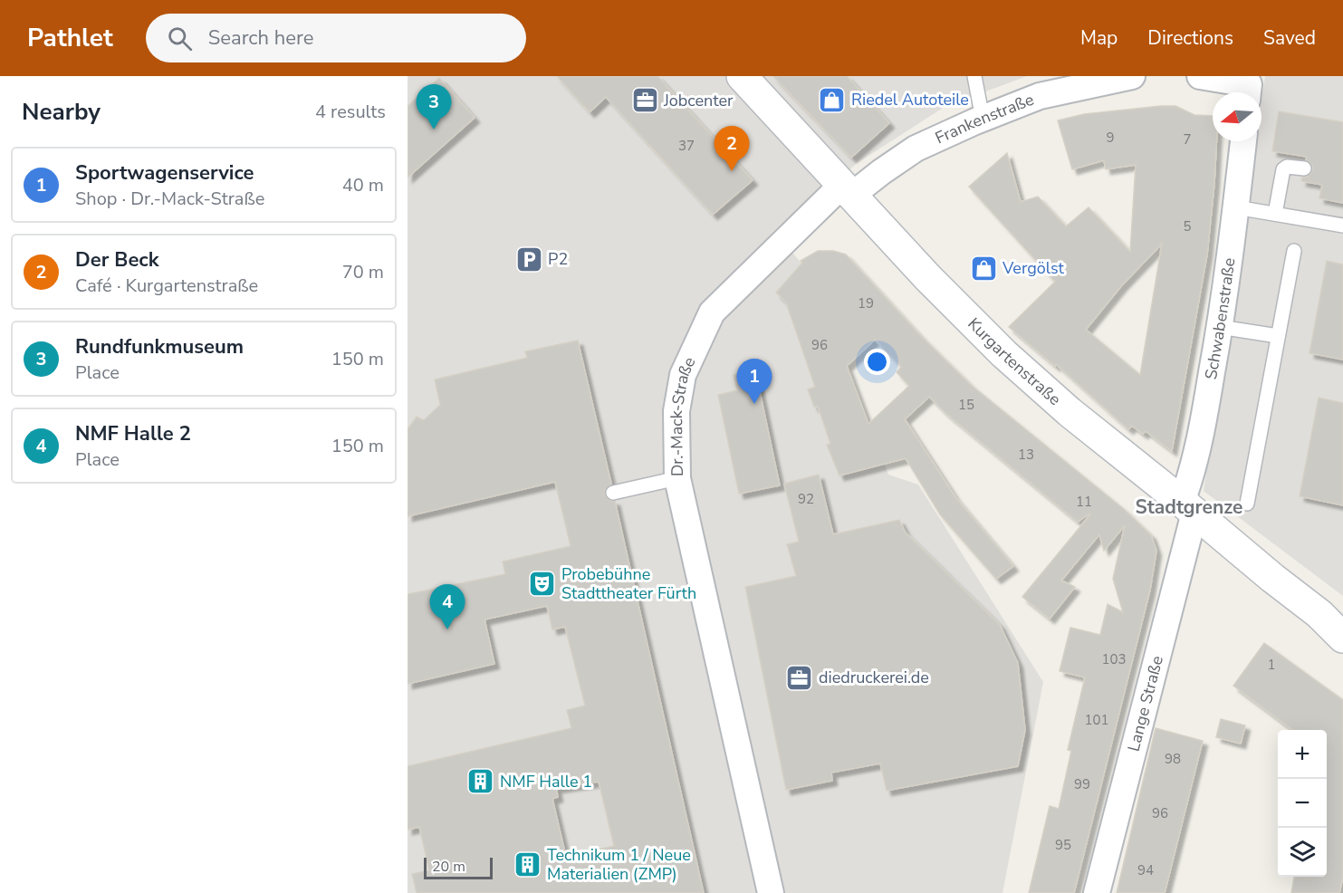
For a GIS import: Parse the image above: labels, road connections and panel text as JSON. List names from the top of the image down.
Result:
{
  "streets": {
    "street": [
      "Frankenstraße",
      "Schwabenstraße",
      "Kurgartenstraße",
      "Dr.-Mack-Straße",
      "Lange Straße"
    ]
  },
  "crossings": [
    ["Frankenstraße", "Kurgartenstraße"],
    ["Frankenstraße", "Dr.-Mack-Straße"],
    ["Schwabenstraße", "Kurgartenstraße"],
    ["Schwabenstraße", "Lange Straße"],
    ["Kurgartenstraße", "Dr.-Mack-Straße"],
    ["Kurgartenstraße", "Lange Straße"]
  ],
  "districts": ["Stadtgrenze"],
  "places": {
    "shop": ["Riedel Autoteile", "Vergölst"],
    "office": ["Jobcenter", "diedruckerei.de"],
    "parking": ["P2"],
    "theatre": ["Probebühne Stadttheater Fürth"],
    "building": ["NMF Halle 1", "Technikum 1 / Neue Materialien (ZMP)"]
  },
  "house_numbers": [
    "9",
    "7",
    "37",
    "5",
    "19",
    "96",
    "15",
    "13",
    "92",
    "11",
    "103",
    "1",
    "101",
    "98",
    "99",
    "96",
    "95",
    "94"
  ],
  "scale_bar": "20 m",
  "north": "left",
  "page": {
    "header": "Pathlet",
    "search": "Search here",
    "nav": ["Map", "Directions", "Saved"],
    "heading": ["Nearby", "4 results"],
    "pins": [
      "3",
      "2",
      "1",
      "4"
    ],
    "list": [
      {
        "mark": "1",
        "name": "Sportwagenservice",
        "note": "Shop · Dr.-Mack-Straße",
        "value": "40 m"
      },
      {
        "mark": "2",
        "name": "Der Beck",
        "note": "Café · Kurgartenstraße",
        "value": "70 m"
      },
      {
        "mark": "3",
        "name": "Rundfunkmuseum",
        "note": "Place",
        "value": "150 m"
      },
      {
        "mark": "4",
        "name": "NMF Halle 2",
        "note": "Place",
        "value": "150 m"
      }
    ],
    "map_buttons": ["+", "−"],
    "scale": "20 m"
  }
}
